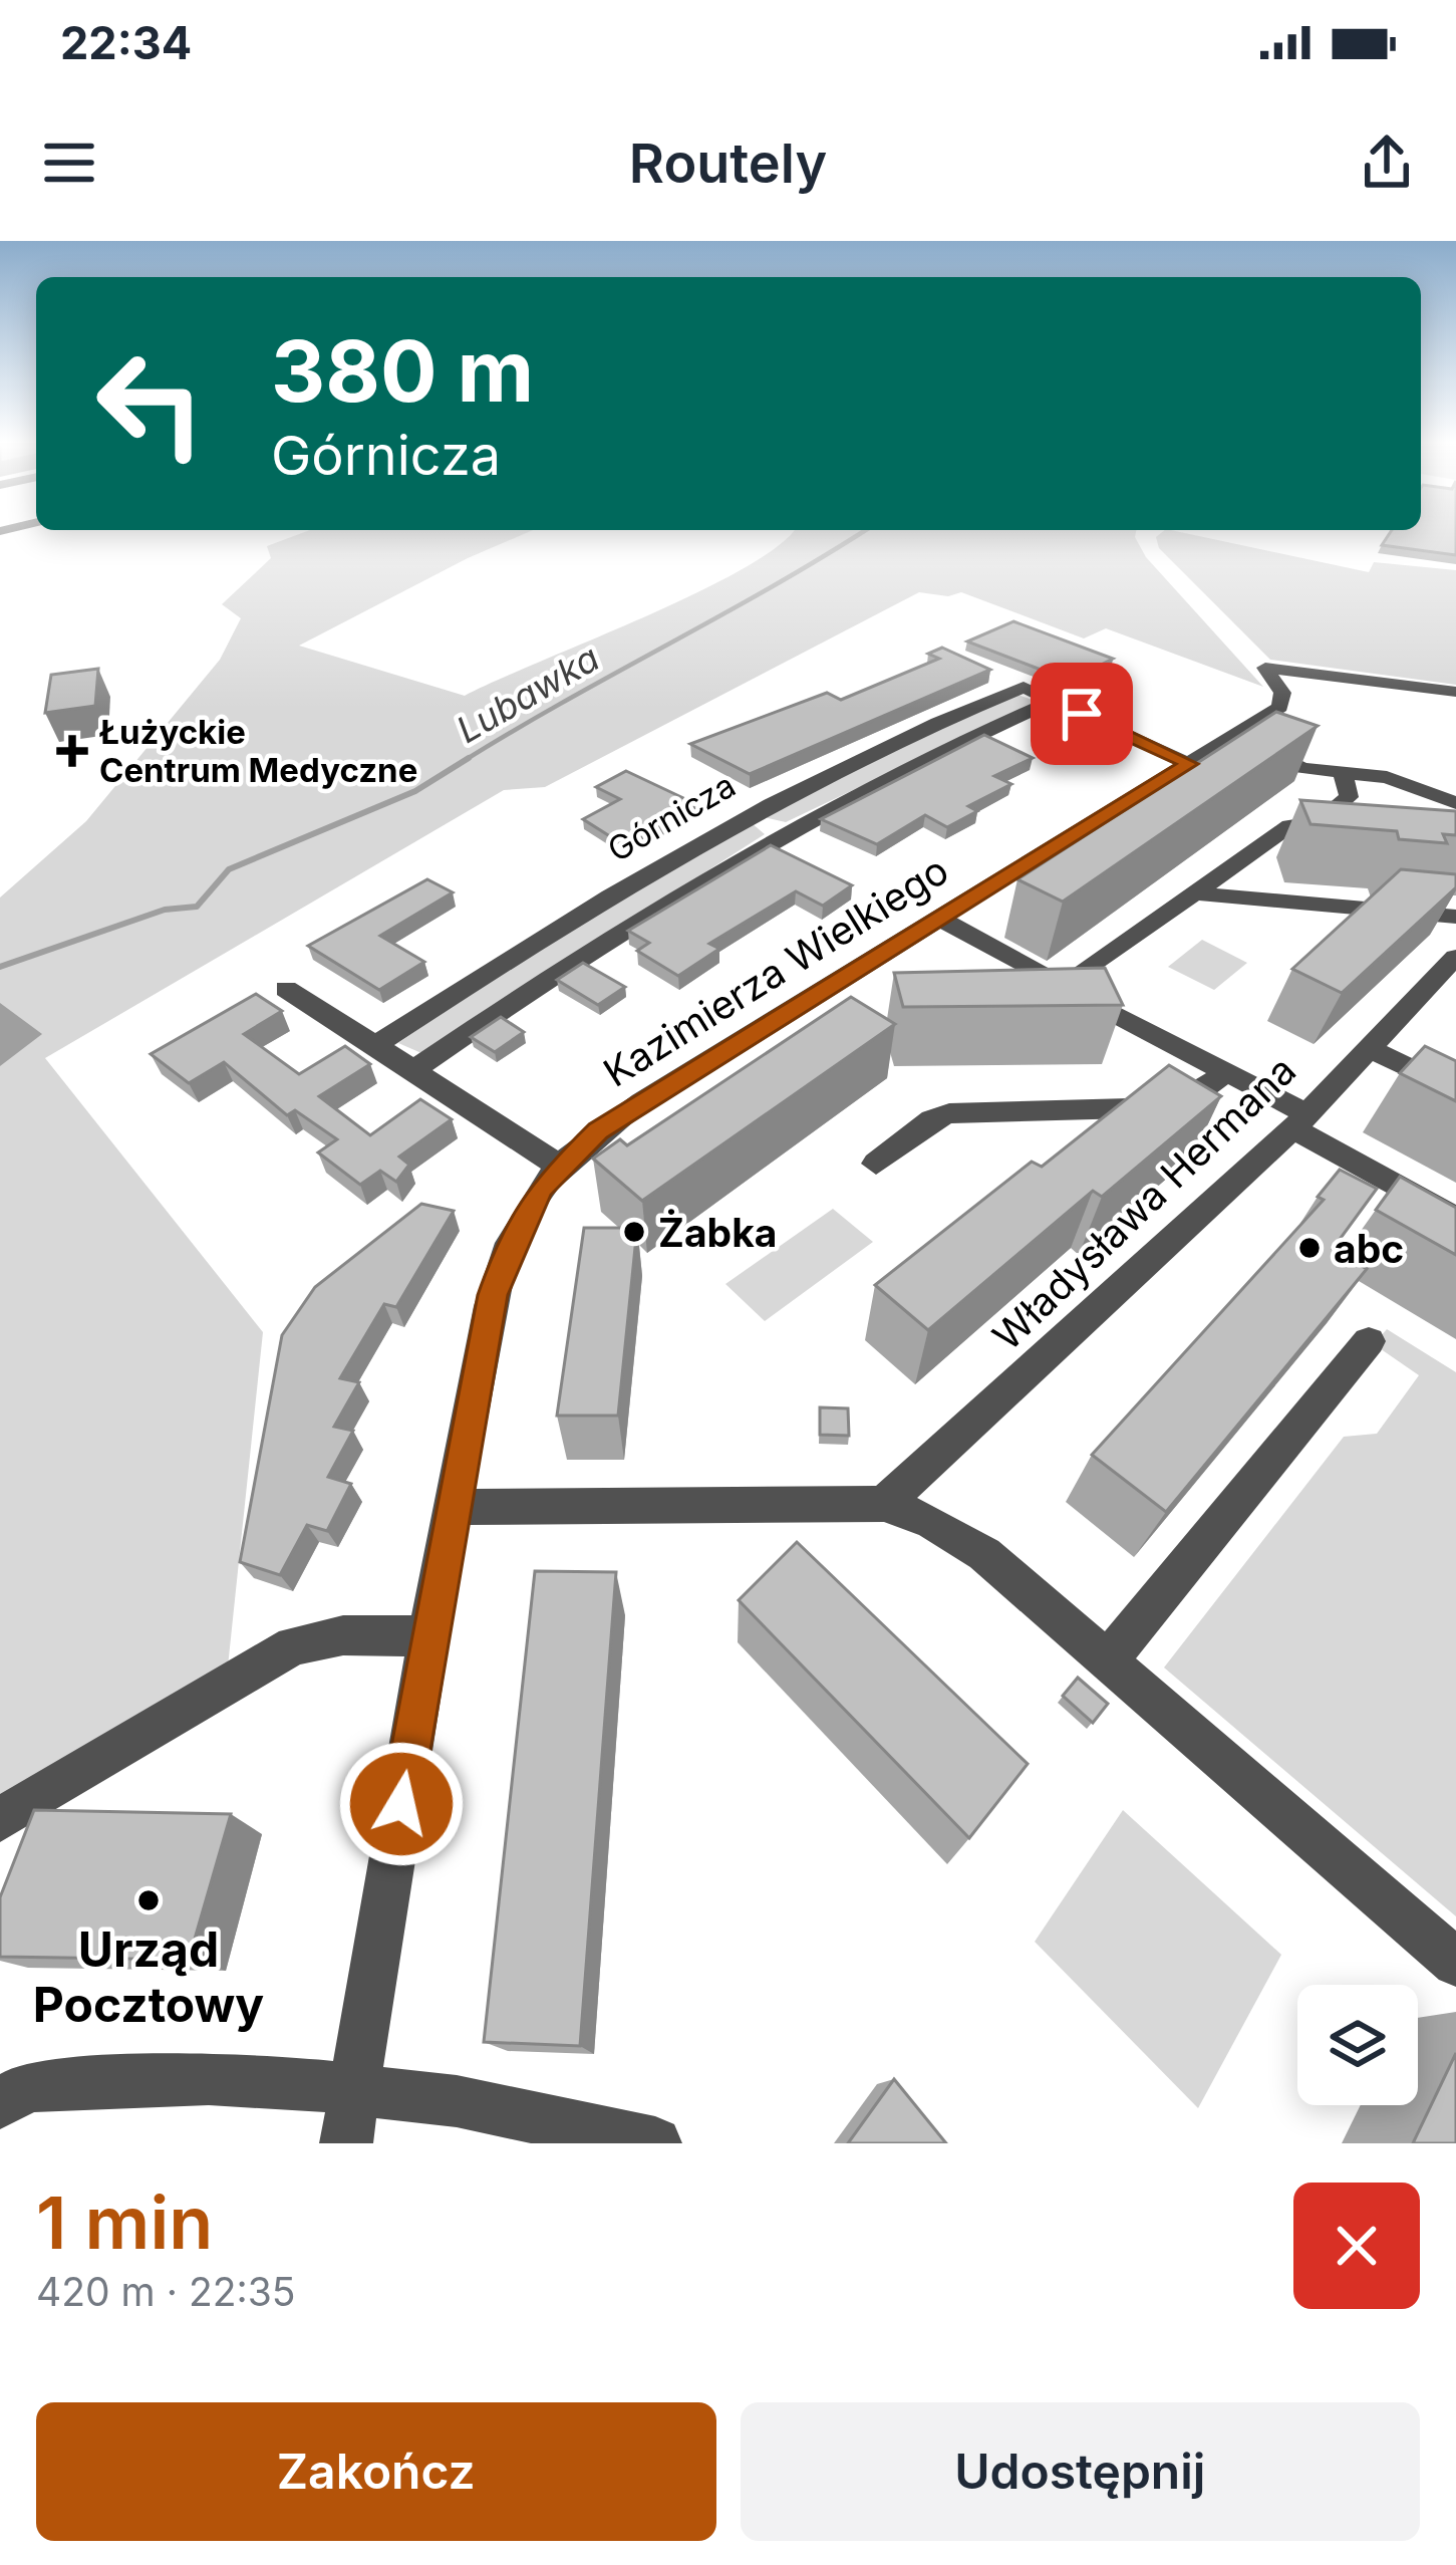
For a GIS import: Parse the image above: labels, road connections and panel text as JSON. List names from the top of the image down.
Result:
{
  "streets": {
    "street": ["Górnicza", "Kazimierza Wielkiego", "Władysława Hermana"]
  },
  "crossings": [
    ["Górnicza", "Kazimierza Wielkiego"]
  ],
  "water": ["Lubawka"],
  "places": {
    "health": ["Łużyckie Centrum Medyczne"],
    "other": ["Żabka", "abc", "Urząd Pocztowy"]
  },
  "page": {
    "status": "22:34",
    "header": "Routely",
    "turn": ["380 m", "Górnicza"],
    "heading": ["1 min", "420 m · 22:35"],
    "buttons": ["Zakończ", "Udostępnij"]
  }
}
